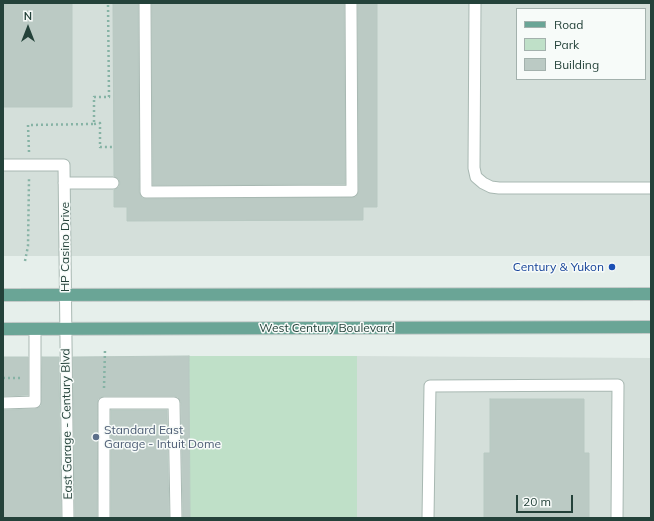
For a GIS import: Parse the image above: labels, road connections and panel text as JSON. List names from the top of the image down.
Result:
{
  "streets": {
    "main road": ["West Century Boulevard"],
    "lane": ["HP Casino Drive", "East Garage - Century Blvd"]
  },
  "crossings": [
    ["HP Casino Drive", "West Century Boulevard"],
    ["HP Casino Drive", "East Garage - Century Blvd"],
    ["West Century Boulevard", "East Garage - Century Blvd"]
  ],
  "places": ["Century & Yukon", "Standard East Garage - Intuit Dome"],
  "legend": ["Road", "Park", "Building"],
  "scale_bar": "20 m",
  "north": "top"
}
